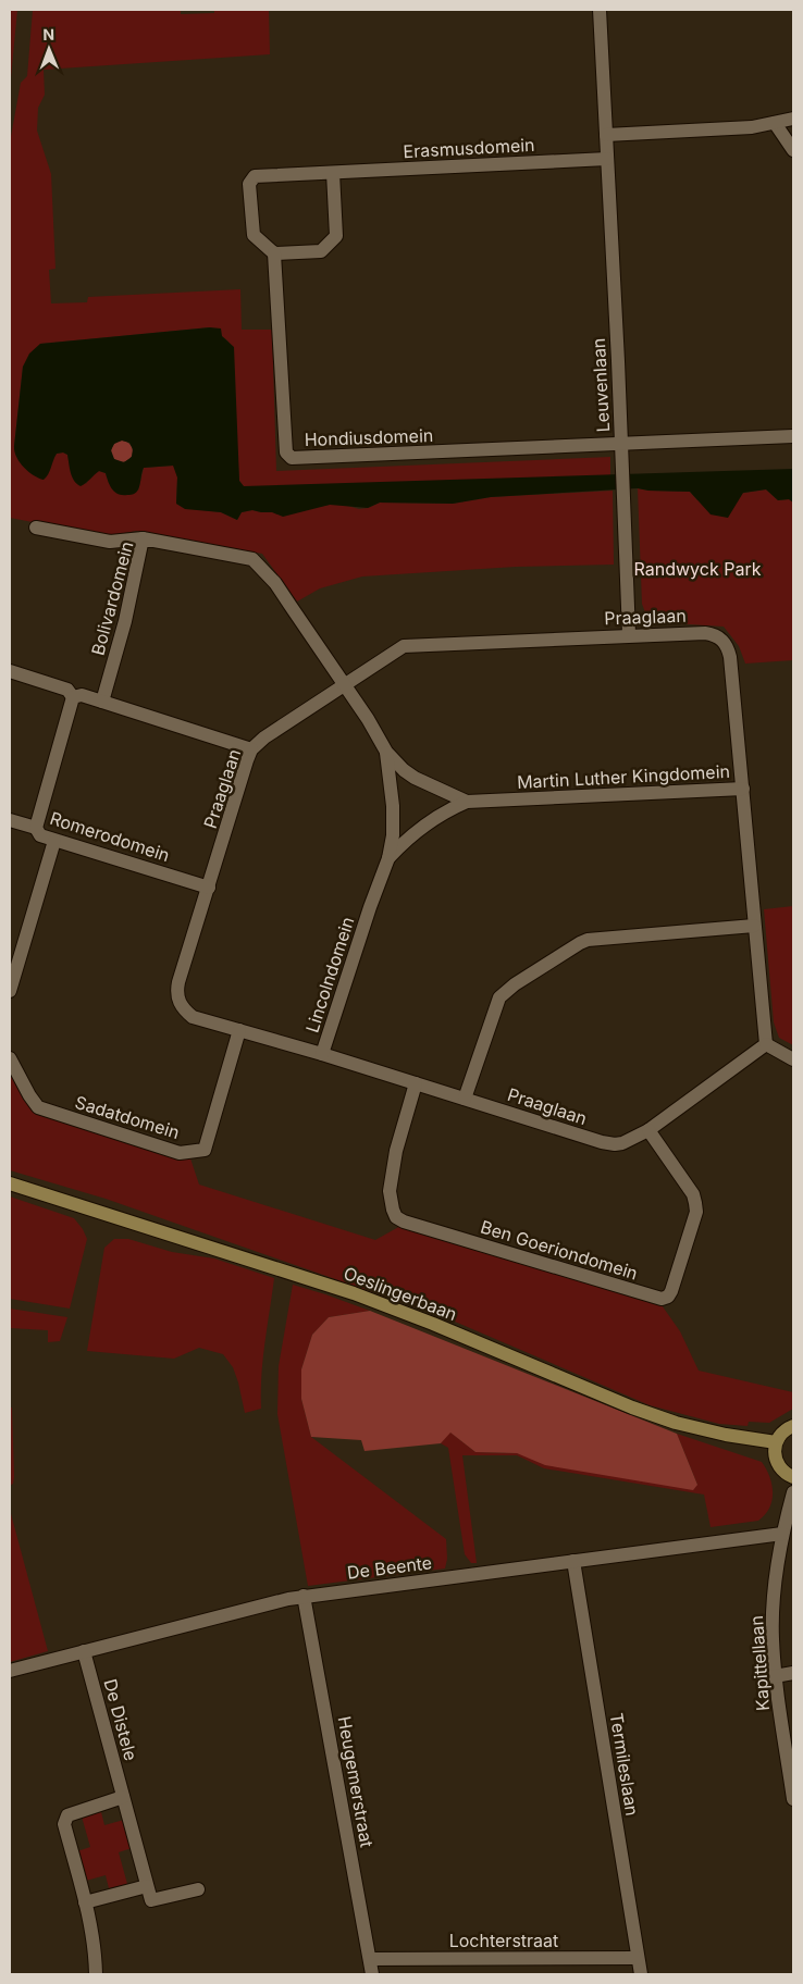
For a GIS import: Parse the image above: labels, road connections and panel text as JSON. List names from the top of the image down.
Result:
{
  "streets": {
    "main road": ["Oeslingerbaan"],
    "street": [
      "Erasmusdomein",
      "Leuvenlaan",
      "Hondiusdomein",
      "Bolivardomein",
      "Praaglaan",
      "Martin Luther Kingdomein",
      "Romerodomein",
      "Lincolndomein",
      "Sadatdomein",
      "Ben Goeriondomein",
      "De Beente",
      "Kapittellaan",
      "De Distele",
      "Termileslaan",
      "Heugemerstraat",
      "Lochterstraat"
    ]
  },
  "crossings": [
    ["Erasmusdomein", "Leuvenlaan"],
    ["Erasmusdomein", "Hondiusdomein"],
    ["Leuvenlaan", "Hondiusdomein"],
    ["Leuvenlaan", "Praaglaan"],
    ["Bolivardomein", "Praaglaan"],
    ["Praaglaan", "Martin Luther Kingdomein"],
    ["Praaglaan", "Romerodomein"],
    ["Praaglaan", "Lincolndomein"],
    ["Praaglaan", "Sadatdomein"],
    ["Praaglaan", "Ben Goeriondomein"],
    ["De Beente", "Kapittellaan"],
    ["De Beente", "De Distele"],
    ["De Beente", "Termileslaan"],
    ["De Beente", "Heugemerstraat"],
    ["Termileslaan", "Lochterstraat"],
    ["Heugemerstraat", "Lochterstraat"]
  ],
  "parks": ["Randwyck Park"],
  "north": "top"
}
